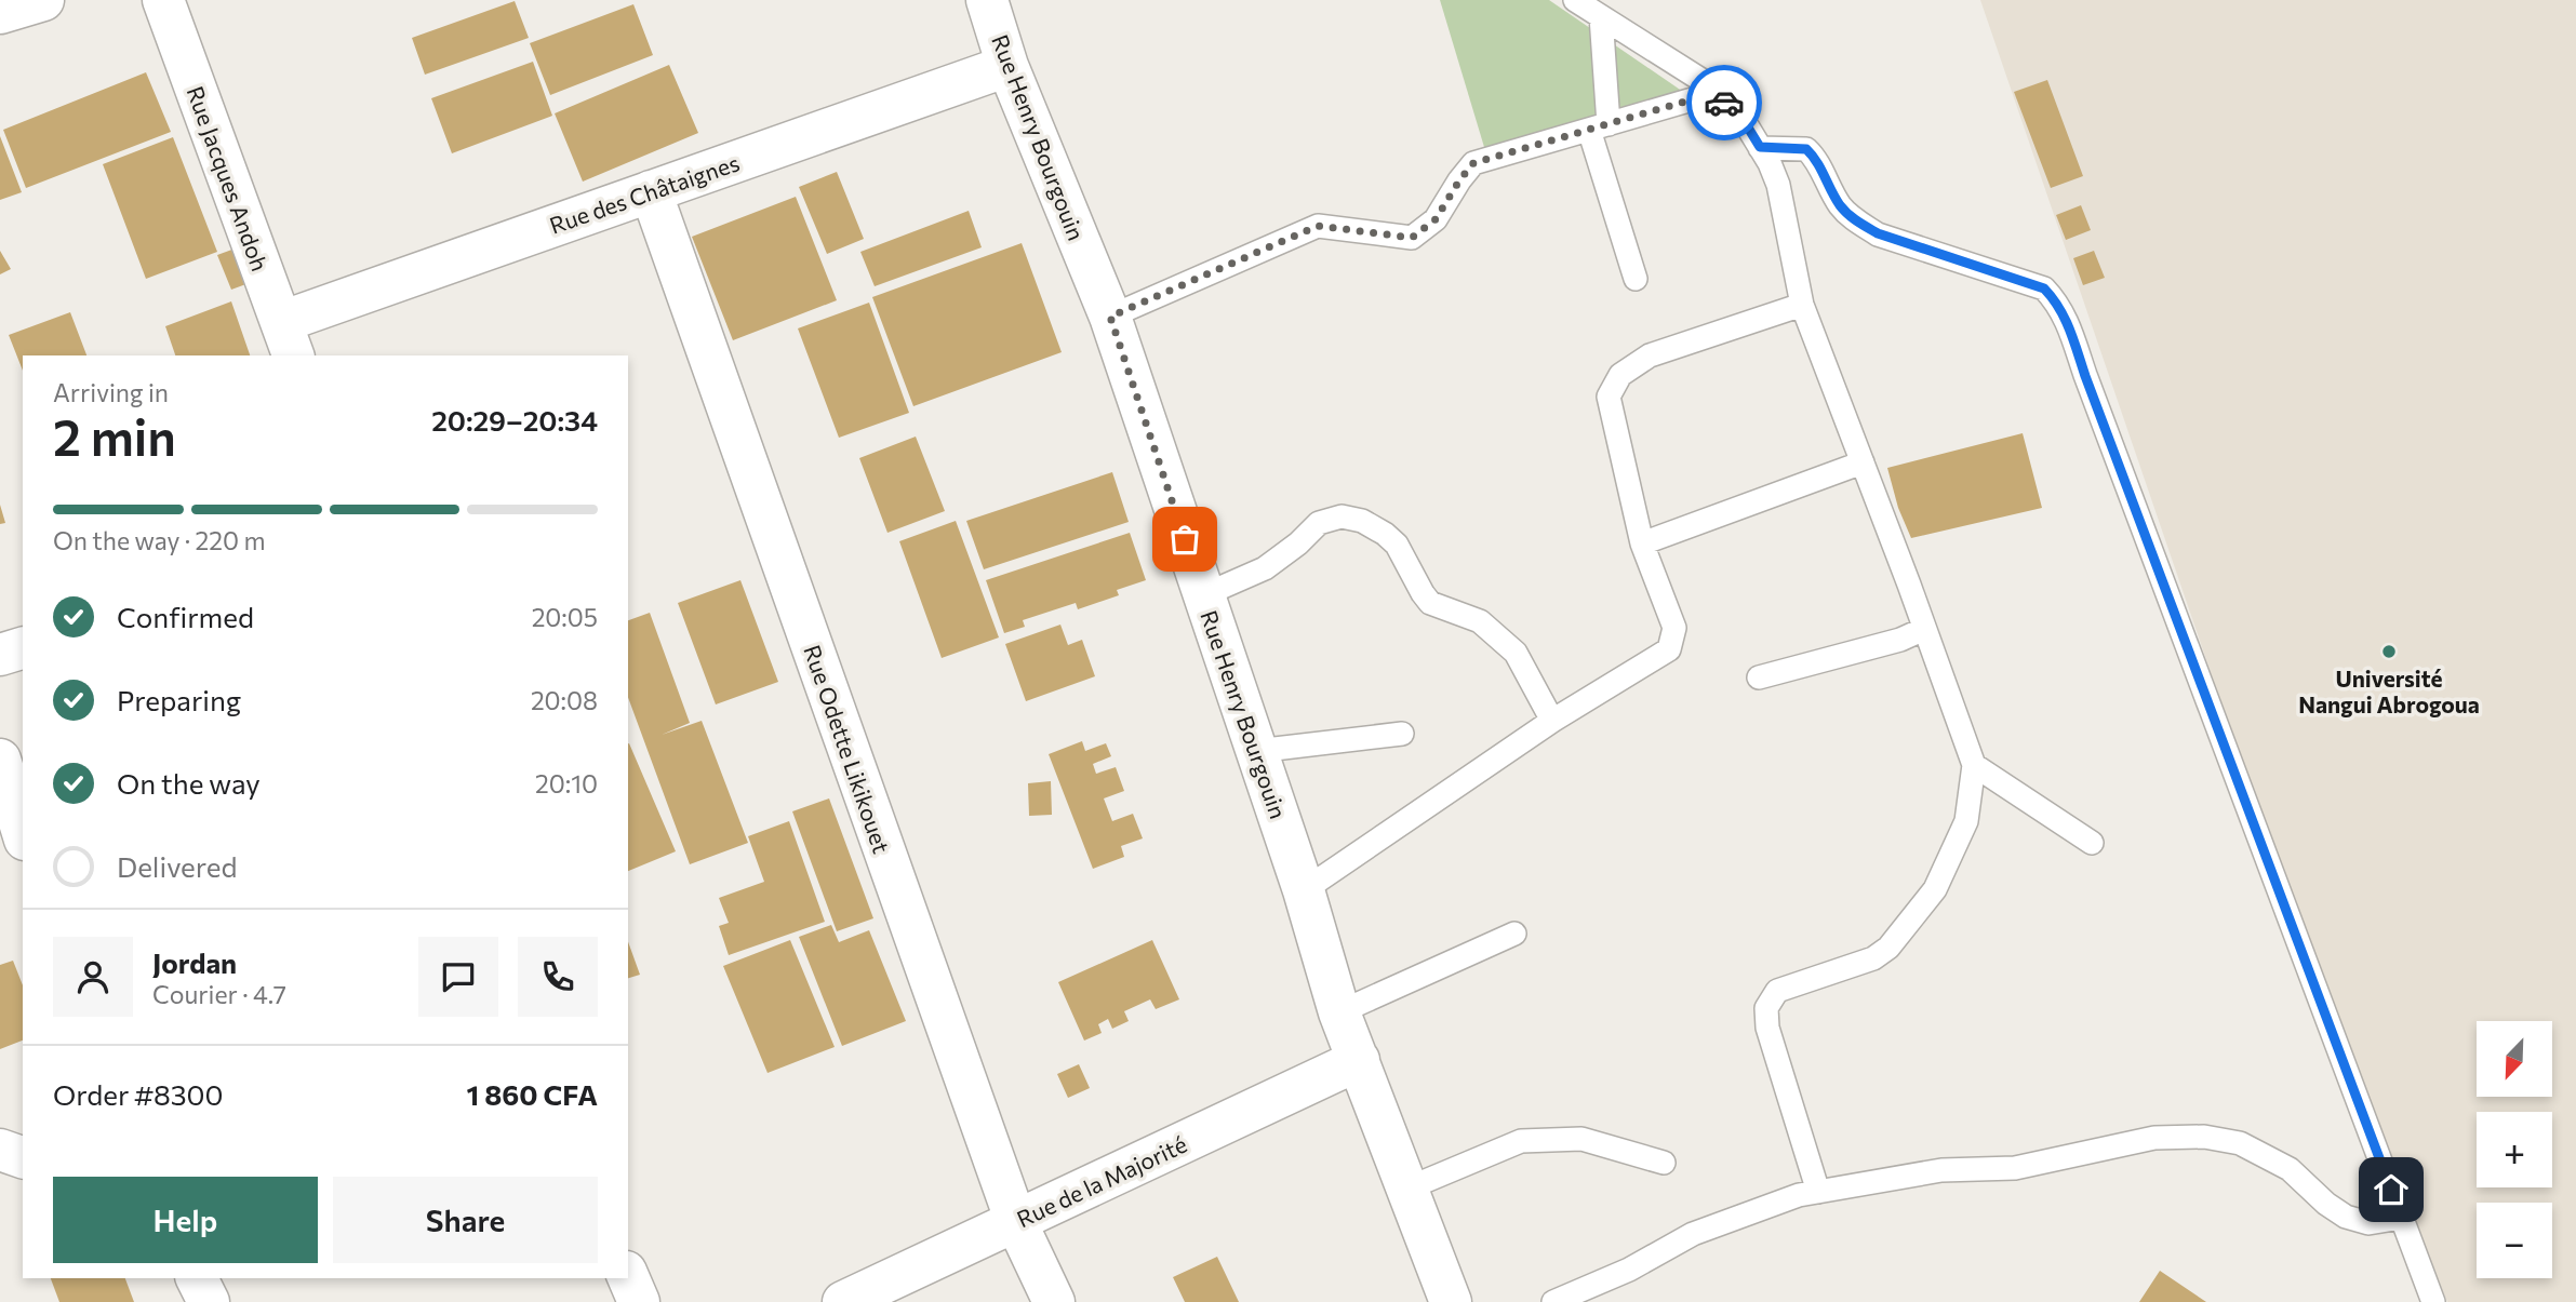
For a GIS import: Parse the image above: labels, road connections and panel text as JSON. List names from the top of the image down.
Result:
{
  "streets": {
    "street": [
      "Rue Henry Bourgouin",
      "Rue Jacques Andoh",
      "Rue des Châtaignes",
      "Rue Odette Likikouet",
      "Rue de la Majorité"
    ]
  },
  "crossings": [
    ["Rue Henry Bourgouin", "Rue des Châtaignes"],
    ["Rue Henry Bourgouin", "Rue de la Majorité"],
    ["Rue Jacques Andoh", "Rue des Châtaignes"],
    ["Rue des Châtaignes", "Rue Odette Likikouet"],
    ["Rue Odette Likikouet", "Rue de la Majorité"]
  ],
  "places": ["Université Nangui Abrogoua"],
  "north": "bottom left",
  "page": {
    "heading": ["2 min", "Arriving in", "20:29–20:34"],
    "panel": [
      "Jordan",
      "Courier · 4.7",
      "Order #8300",
      "1 860 CFA"
    ],
    "bar": "On the way · 220 m",
    "list": [
      ["Confirmed", "20:05"],
      ["Preparing", "20:08"],
      ["On the way", "20:10"],
      "Delivered"
    ],
    "map_buttons": ["+", "−"],
    "buttons": ["Help", "Share"]
  }
}
